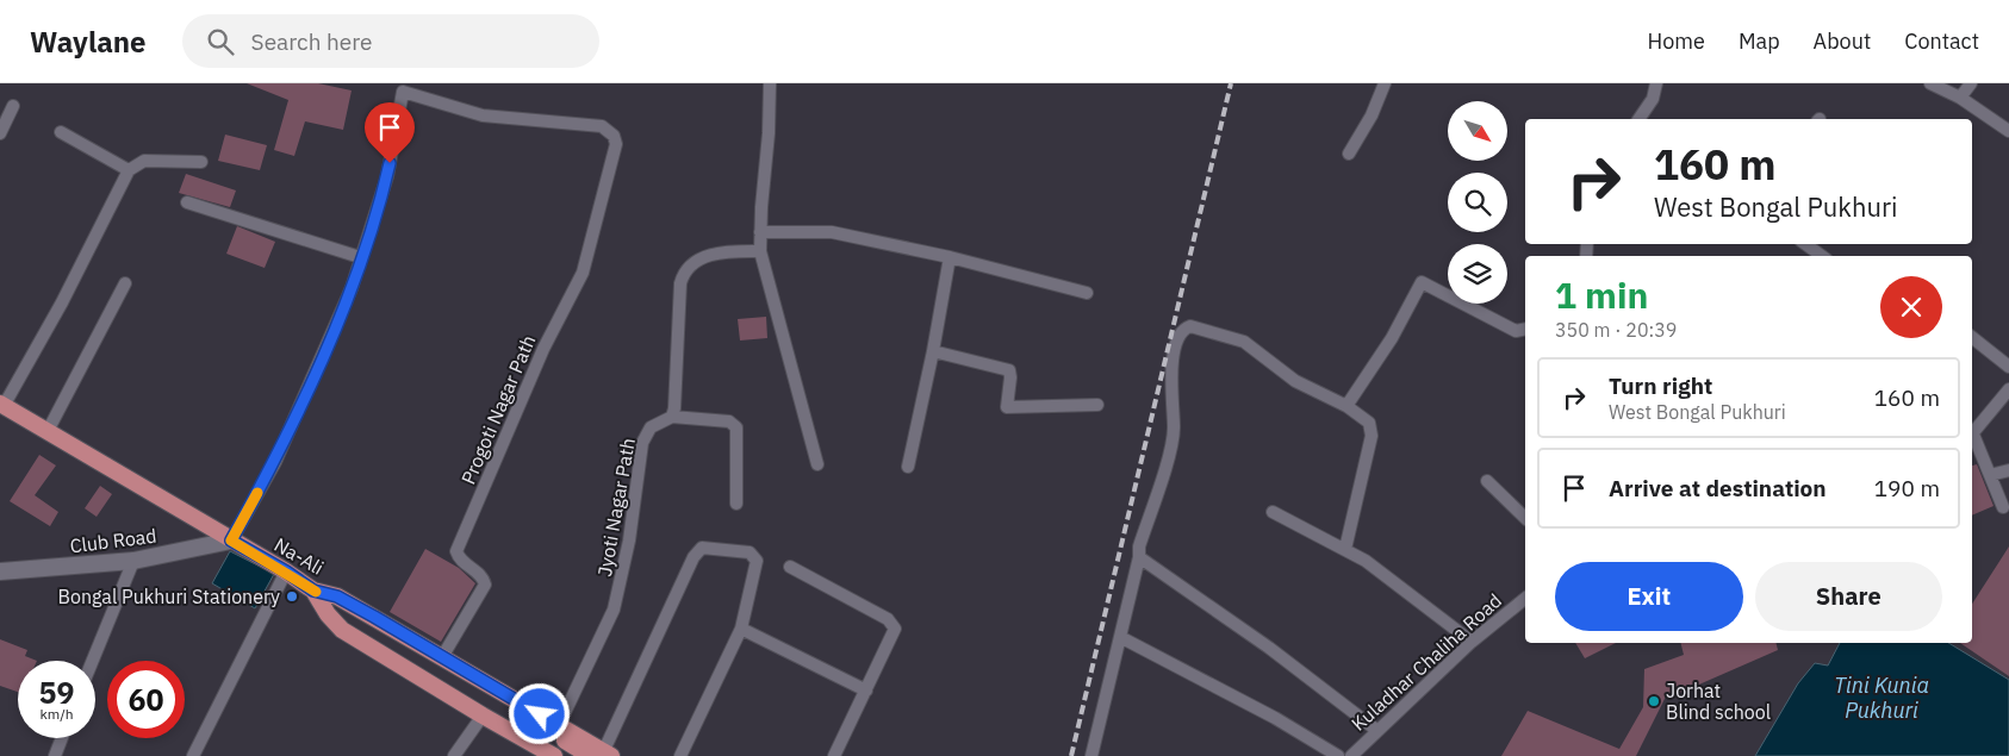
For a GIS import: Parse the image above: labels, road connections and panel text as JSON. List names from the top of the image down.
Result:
{
  "streets": {
    "main road": ["Na-Ali"],
    "street": [
      "Progoti Nagar Path",
      "Jyoti Nagar Path",
      "Club Road",
      "Kuladhar Chaliha Road"
    ]
  },
  "crossings": [
    ["Progoti Nagar Path", "Na-Ali"],
    ["Jyoti Nagar Path", "Na-Ali"],
    ["Club Road", "Na-Ali"]
  ],
  "water": ["Tini Kunia Pukhuri"],
  "places": ["Bongal Pukhuri Stationery", "Jorhat Blind school"],
  "north": "bottom right",
  "page": {
    "header": "Waylane",
    "search": "Search here",
    "nav": [
      "Home",
      "Map",
      "About",
      "Contact"
    ],
    "turn": ["160 m", "West Bongal Pukhuri"],
    "heading": ["1 min", "350 m · 20:39"],
    "list": [
      {
        "name": "Turn right",
        "note": "West Bongal Pukhuri",
        "value": "160 m"
      },
      {
        "name": "Arrive at destination",
        "value": "190 m"
      }
    ],
    "buttons": ["Exit", "Share"],
    "speed": "59 km/h",
    "limit": "60"
  }
}
